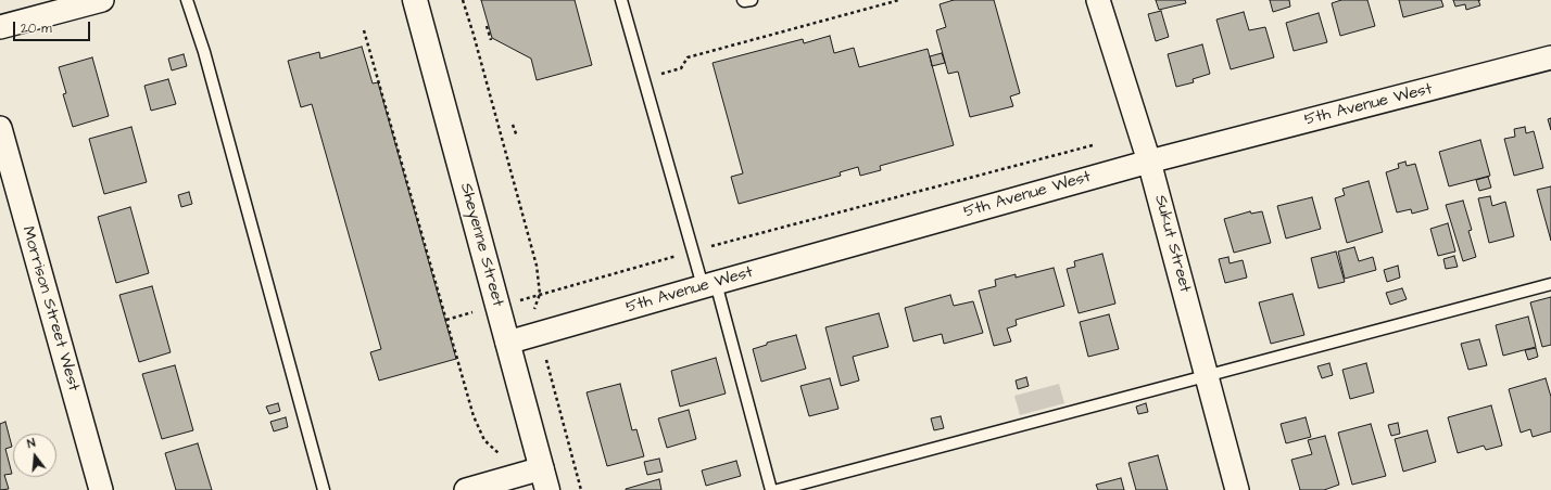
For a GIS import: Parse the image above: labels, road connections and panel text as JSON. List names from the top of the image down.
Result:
{
  "streets": {
    "main road": ["Sheyenne Street"],
    "street": ["5th Avenue West", "Sukut Street", "Morrison Street West"]
  },
  "crossings": [
    ["5th Avenue West", "Sukut Street"],
    ["5th Avenue West", "Sheyenne Street"]
  ],
  "scale_bar": "20 m",
  "north": "top"
}
